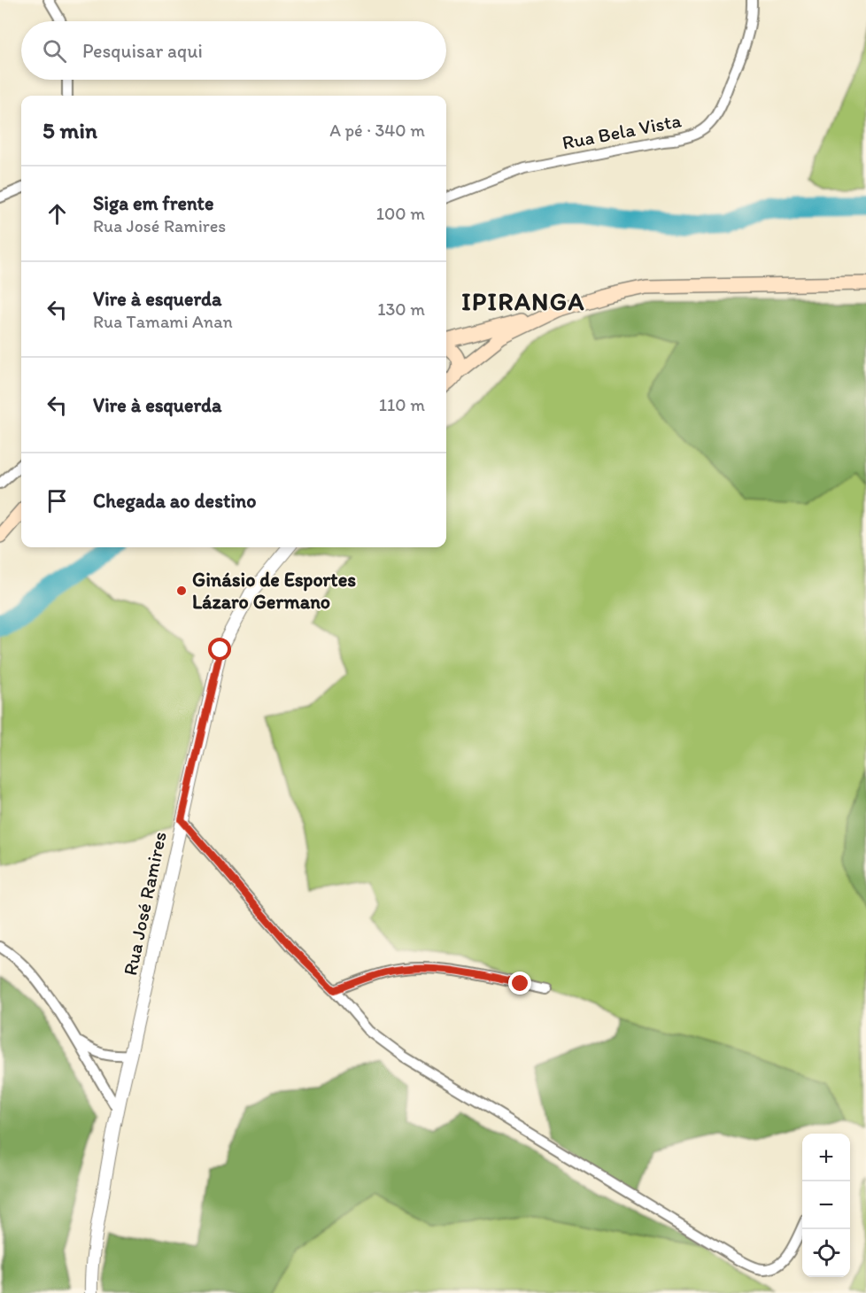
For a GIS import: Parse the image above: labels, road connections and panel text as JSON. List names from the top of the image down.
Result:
{
  "streets": {
    "street": ["Rua Bela Vista", "Rua José Ramires"]
  },
  "districts": ["IPIRANGA"],
  "places": ["Ginásio de Esportes Lázaro Germano"],
  "page": {
    "search": "Pesquisar aqui",
    "heading": ["5 min", "A pé · 340 m"],
    "list": [
      ["Siga em frente", "Rua José Ramires", "100 m"],
      ["Vire à esquerda", "Rua Tamami Anan", "130 m"],
      ["Vire à esquerda", "110 m"],
      "Chegada ao destino"
    ],
    "map_buttons": ["+", "−"]
  }
}
